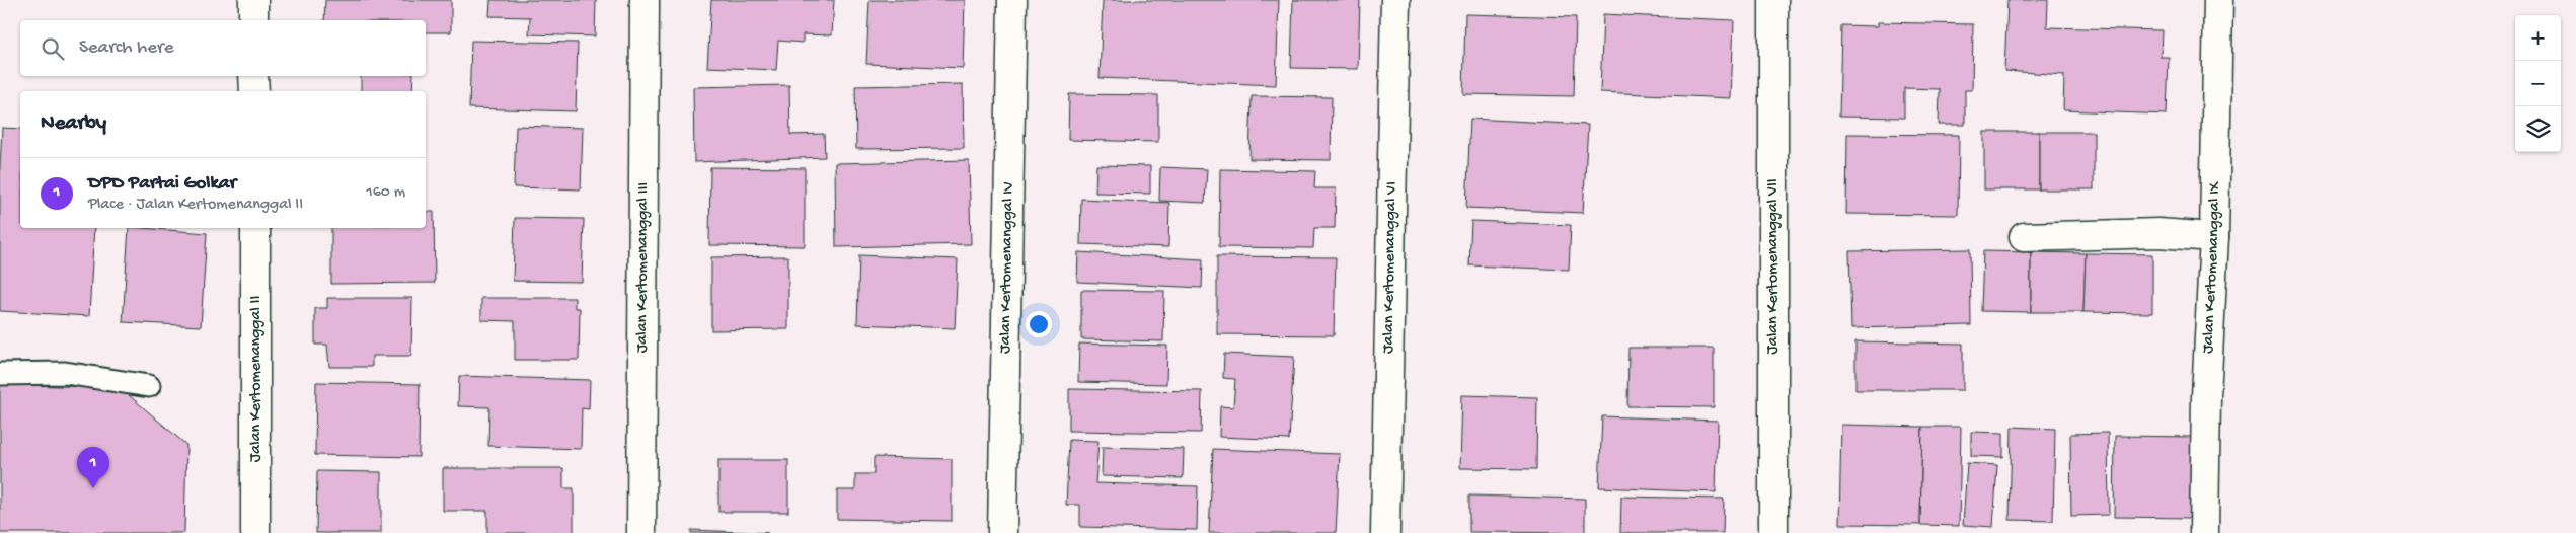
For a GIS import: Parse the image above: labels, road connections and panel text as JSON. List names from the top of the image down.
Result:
{
  "streets": {
    "street": [
      "Jalan Kertomenanggal III",
      "Jalan Kertomenanggal IV",
      "Jalan Kertomenanggal VI",
      "Jalan Kertomenanggal VII",
      "Jalan Kertomenanggal IX",
      "Jalan Kertomenanggal II"
    ]
  },
  "page": {
    "map_buttons": ["+", "−"],
    "search": "Search here",
    "heading": "Nearby",
    "list": [
      {
        "mark": "1",
        "name": "DPD Partai Golkar",
        "note": "Place · Jalan Kertomenanggal II",
        "value": "160 m"
      }
    ],
    "pins": "1"
  }
}
